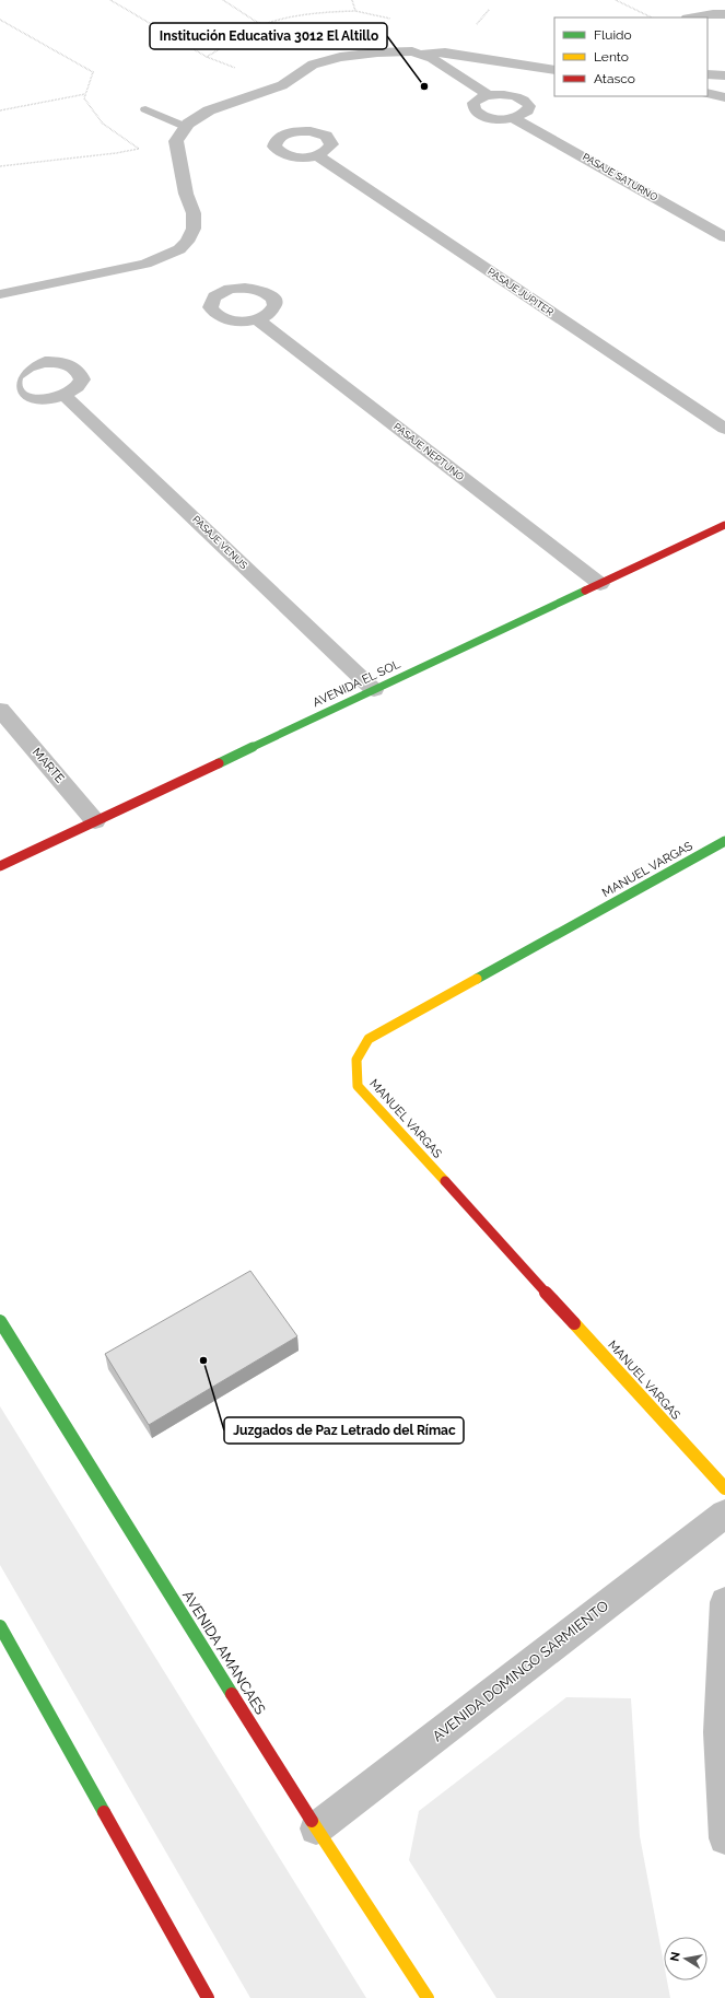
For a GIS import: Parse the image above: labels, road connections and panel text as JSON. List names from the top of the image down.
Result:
{
  "streets": {
    "street": [
      "PASAJE SATURNO",
      "PASAJE JÚPITER",
      "PASAJE NEPTUNO",
      "PASAJE VENUS",
      "AVENIDA EL SOL",
      "MARTE",
      "MANUEL VARGAS",
      "AVENIDA AMANCAES",
      "AVENIDA DOMINGO SARMIENTO"
    ]
  },
  "crossings": [
    ["PASAJE NEPTUNO", "AVENIDA EL SOL"],
    ["PASAJE VENUS", "AVENIDA EL SOL"],
    ["AVENIDA EL SOL", "MARTE"],
    ["AVENIDA AMANCAES", "AVENIDA DOMINGO SARMIENTO"]
  ],
  "places": ["Institución Educativa 3012 El Altillo", "Juzgados de Paz Letrado del Rímac"],
  "legend": ["Fluido", "Lento", "Atasco"],
  "north": "left"
}
